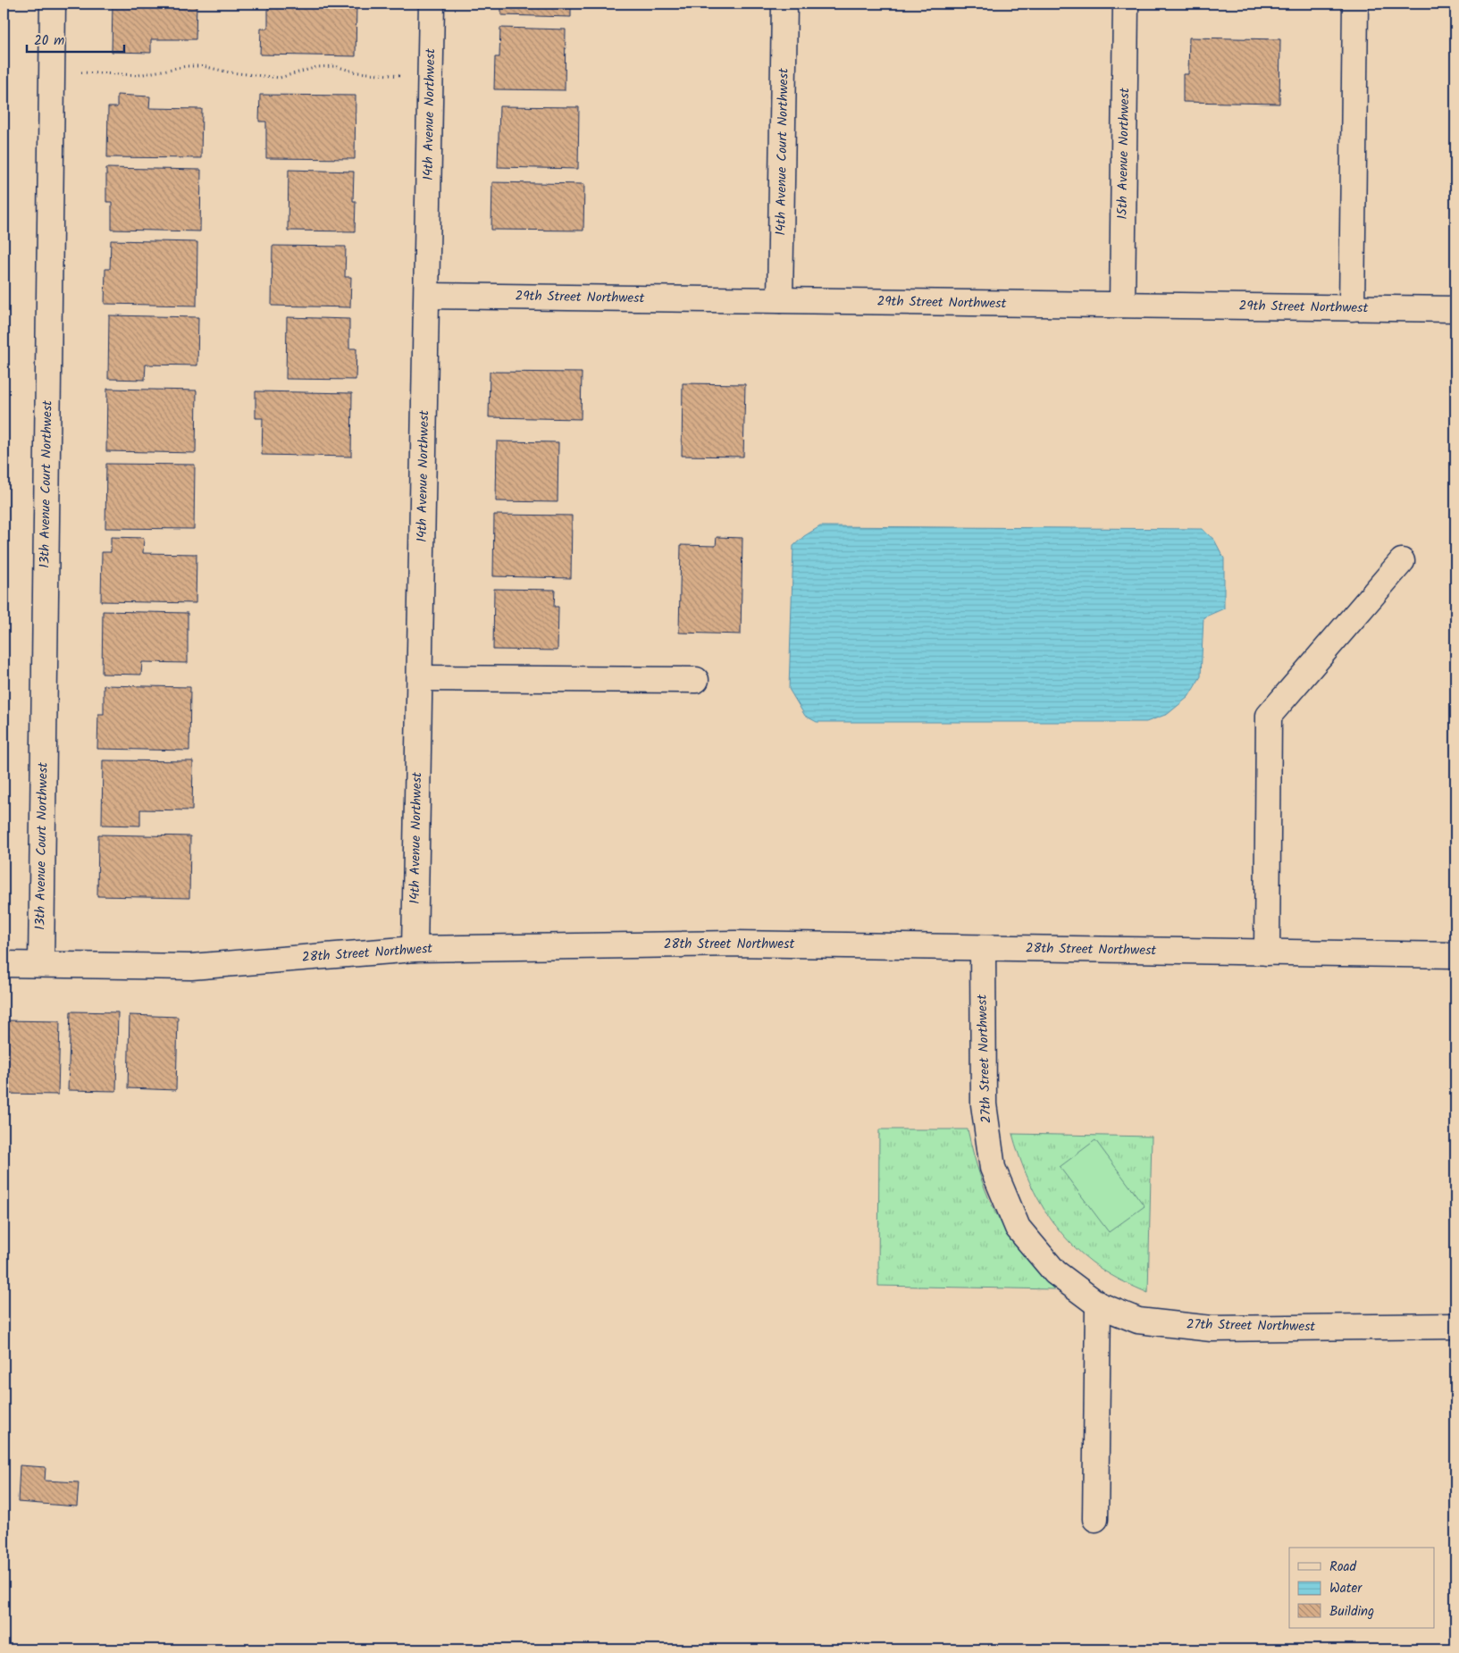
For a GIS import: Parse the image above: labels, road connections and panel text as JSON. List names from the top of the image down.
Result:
{
  "streets": {
    "street": [
      "14th Avenue Northwest",
      "14th Avenue Court Northwest",
      "15th Avenue Northwest",
      "29th Street Northwest",
      "13th Avenue Court Northwest",
      "28th Street Northwest",
      "27th Street Northwest"
    ]
  },
  "crossings": [
    ["14th Avenue Northwest", "29th Street Northwest"],
    ["14th Avenue Northwest", "28th Street Northwest"],
    ["14th Avenue Court Northwest", "29th Street Northwest"],
    ["15th Avenue Northwest", "29th Street Northwest"],
    ["13th Avenue Court Northwest", "28th Street Northwest"],
    ["28th Street Northwest", "27th Street Northwest"]
  ],
  "legend": ["Road", "Water", "Building"],
  "scale_bar": "20 m"
}
